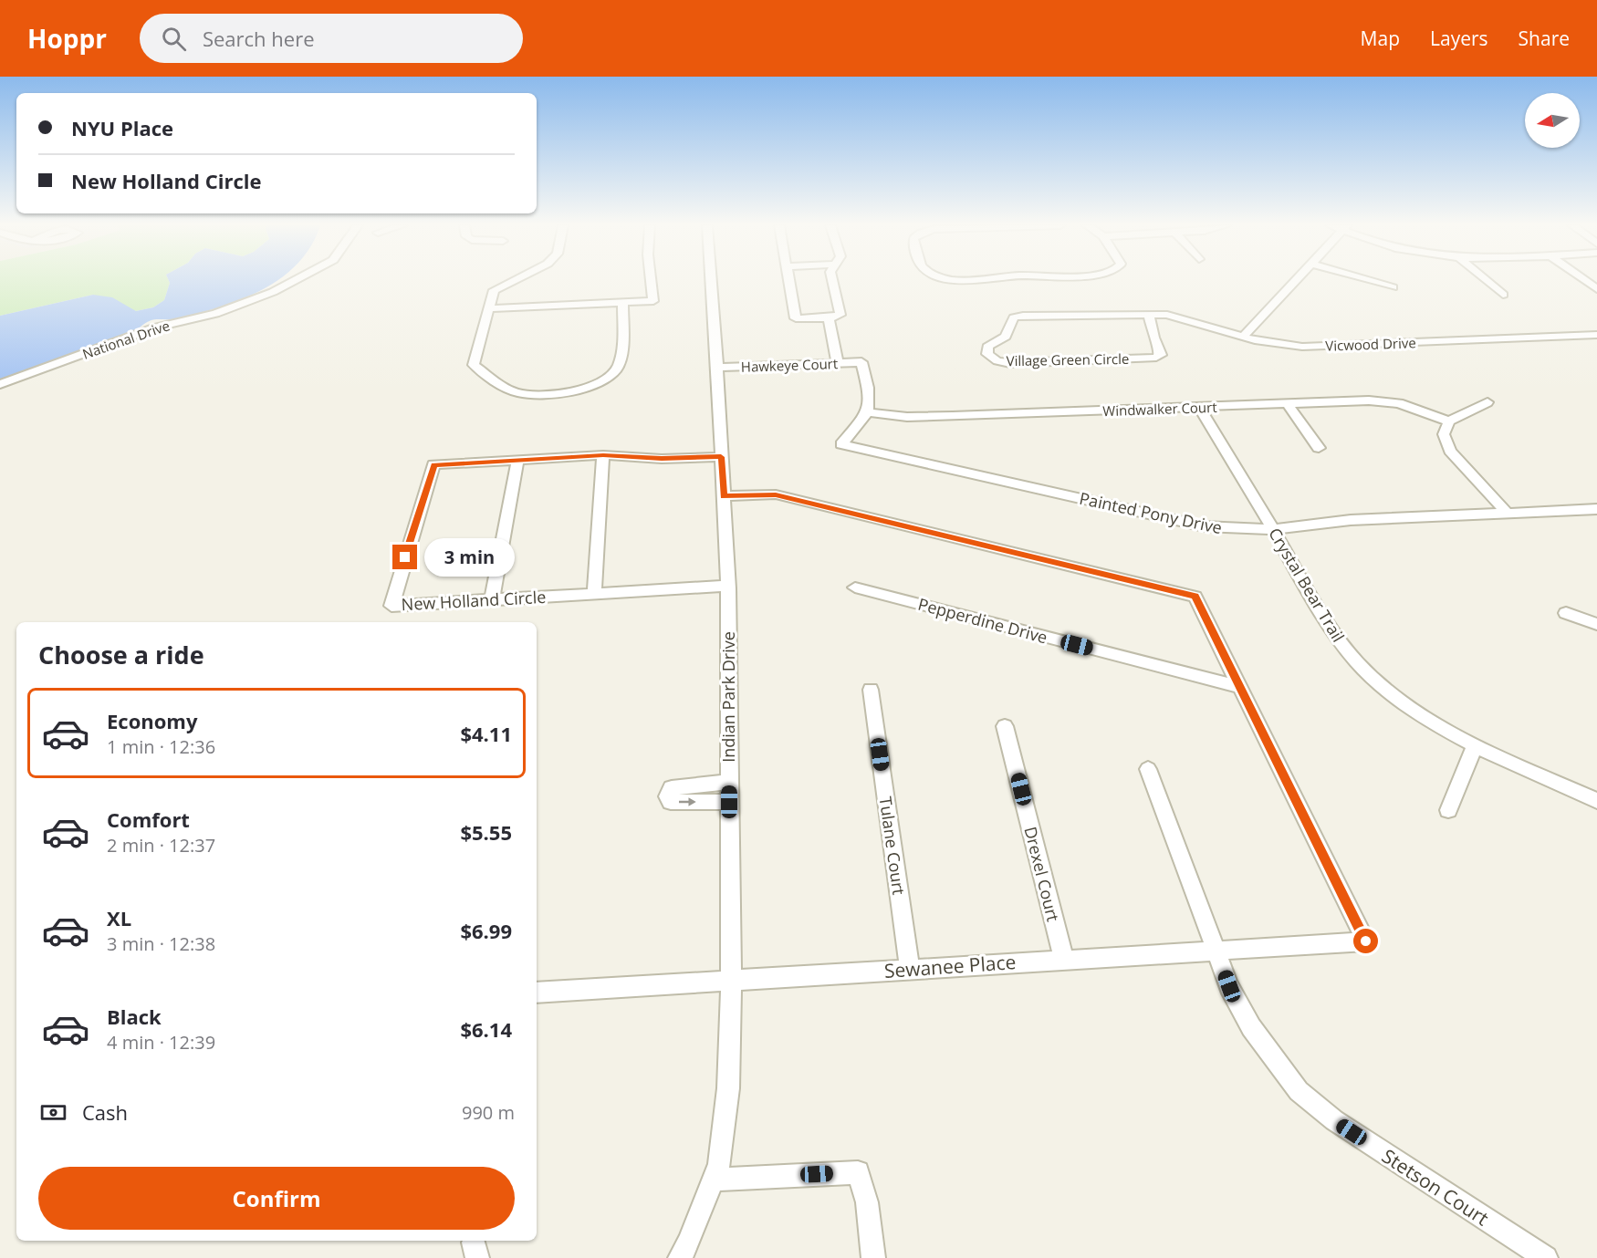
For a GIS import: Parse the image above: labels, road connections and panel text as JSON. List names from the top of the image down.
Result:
{
  "streets": {
    "street": [
      "National Drive",
      "Vicwood Drive",
      "Village Green Circle",
      "Hawkeye Court",
      "Windwalker Court",
      "Painted Pony Drive",
      "Crystal Bear Trail",
      "New Holland Circle",
      "Pepperdine Drive",
      "Indian Park Drive",
      "Tulane Court",
      "Drexel Court",
      "Sewanee Place",
      "Stetson Court"
    ]
  },
  "crossings": [
    ["Vicwood Drive", "Village Green Circle"],
    ["Hawkeye Court", "Windwalker Court"],
    ["Hawkeye Court", "Painted Pony Drive"],
    ["Hawkeye Court", "Indian Park Drive"],
    ["Windwalker Court", "Painted Pony Drive"],
    ["Windwalker Court", "Crystal Bear Trail"],
    ["Painted Pony Drive", "Crystal Bear Trail"],
    ["New Holland Circle", "Indian Park Drive"],
    ["Pepperdine Drive", "Sewanee Place"],
    ["Indian Park Drive", "Sewanee Place"],
    ["Tulane Court", "Sewanee Place"],
    ["Drexel Court", "Sewanee Place"],
    ["Sewanee Place", "Stetson Court"]
  ],
  "north": "left",
  "page": {
    "header": "Hoppr",
    "search": "Search here",
    "nav": ["Map", "Layers", "Share"],
    "banner": ["NYU Place", "New Holland Circle"],
    "bubble": "3 min",
    "heading": "Choose a ride",
    "list": [
      {
        "name": "Economy",
        "note": "1 min · 12:36",
        "value": "$4.11"
      },
      {
        "name": "Comfort",
        "note": "2 min · 12:37",
        "value": "$5.55"
      },
      {
        "name": "XL",
        "note": "3 min · 12:38",
        "value": "$6.99"
      },
      {
        "name": "Black",
        "note": "4 min · 12:39",
        "value": "$6.14"
      }
    ],
    "pay": ["Cash", "990 m"],
    "buttons": "Confirm"
  }
}
